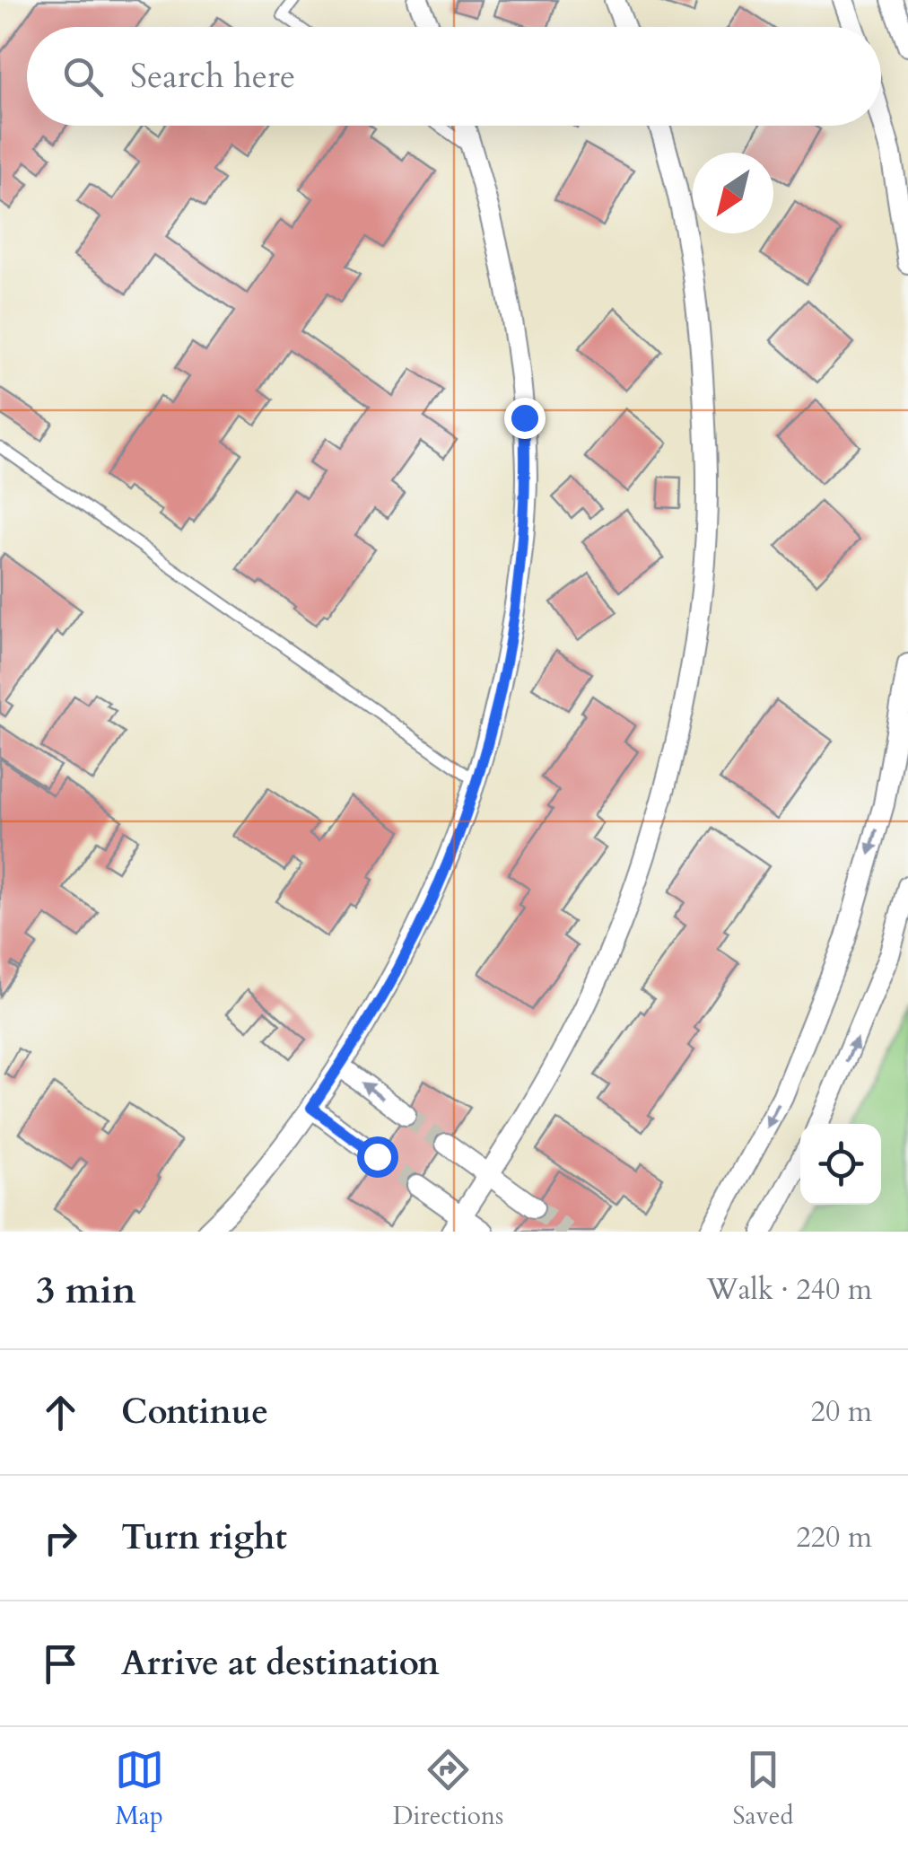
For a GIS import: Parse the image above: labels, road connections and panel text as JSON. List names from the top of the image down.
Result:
{
  "north": "bottom left",
  "page": {
    "search": "Search here",
    "heading": ["3 min", "Walk · 240 m"],
    "list": [
      ["Continue", "20 m"],
      ["Turn right", "220 m"],
      "Arrive at destination"
    ],
    "nav": ["Map", "Directions", "Saved"]
  }
}
